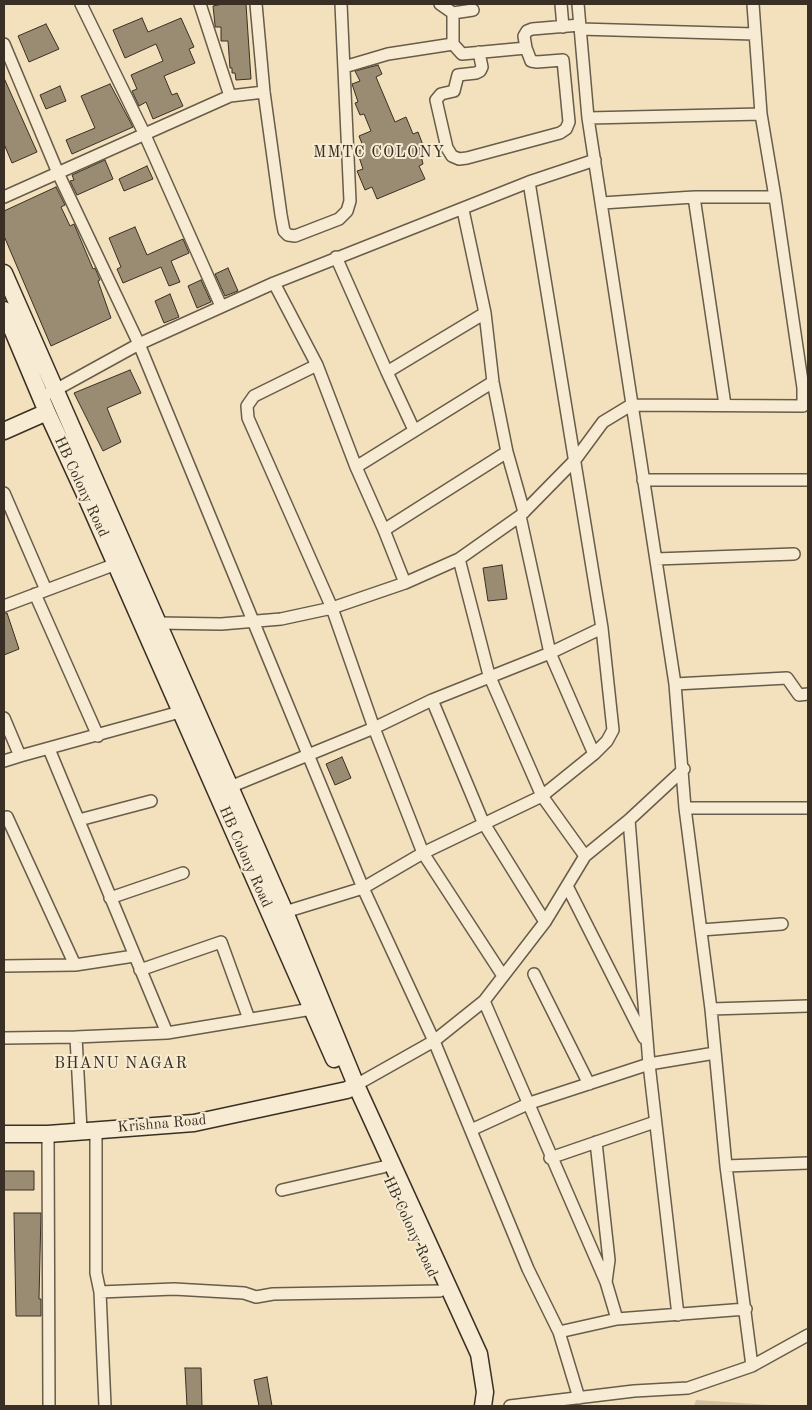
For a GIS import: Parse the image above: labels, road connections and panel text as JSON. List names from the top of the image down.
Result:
{
  "streets": {
    "street": ["HB Colony Road", "Krishna Road"]
  },
  "crossings": [
    ["HB Colony Road", "Krishna Road"]
  ],
  "districts": ["MMTC COLONY", "BHANU NAGAR"]
}
